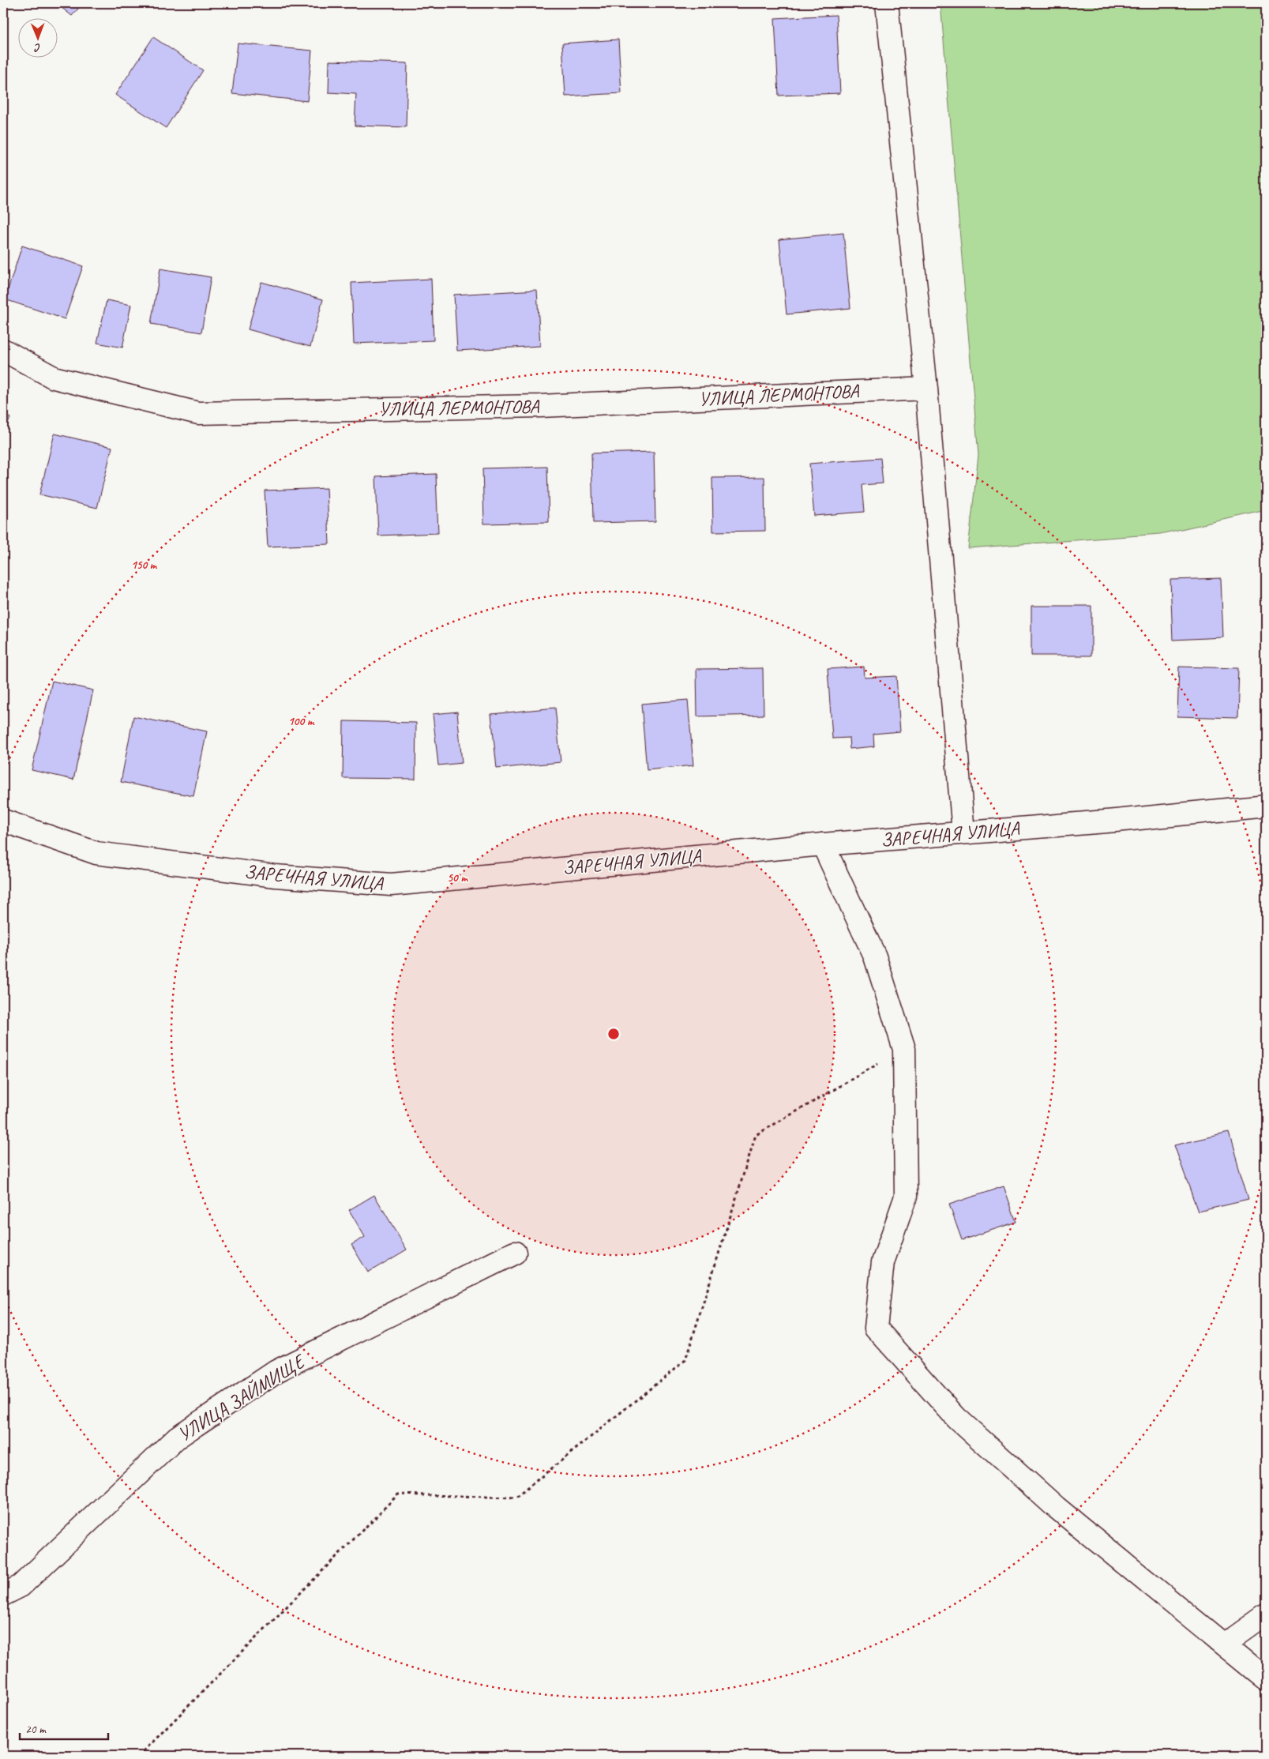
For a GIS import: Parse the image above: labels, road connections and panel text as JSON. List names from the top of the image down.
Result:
{
  "streets": {
    "street": ["УЛИЦА ЛЕРМОНТОВА", "ЗАРЕЧНАЯ УЛИЦА", "УЛИЦА ЗАЙМИЩЕ"]
  },
  "scale_bar": "20 m",
  "north": "bottom",
  "rings": ["150 m", "100 m", "50 m"]
}
